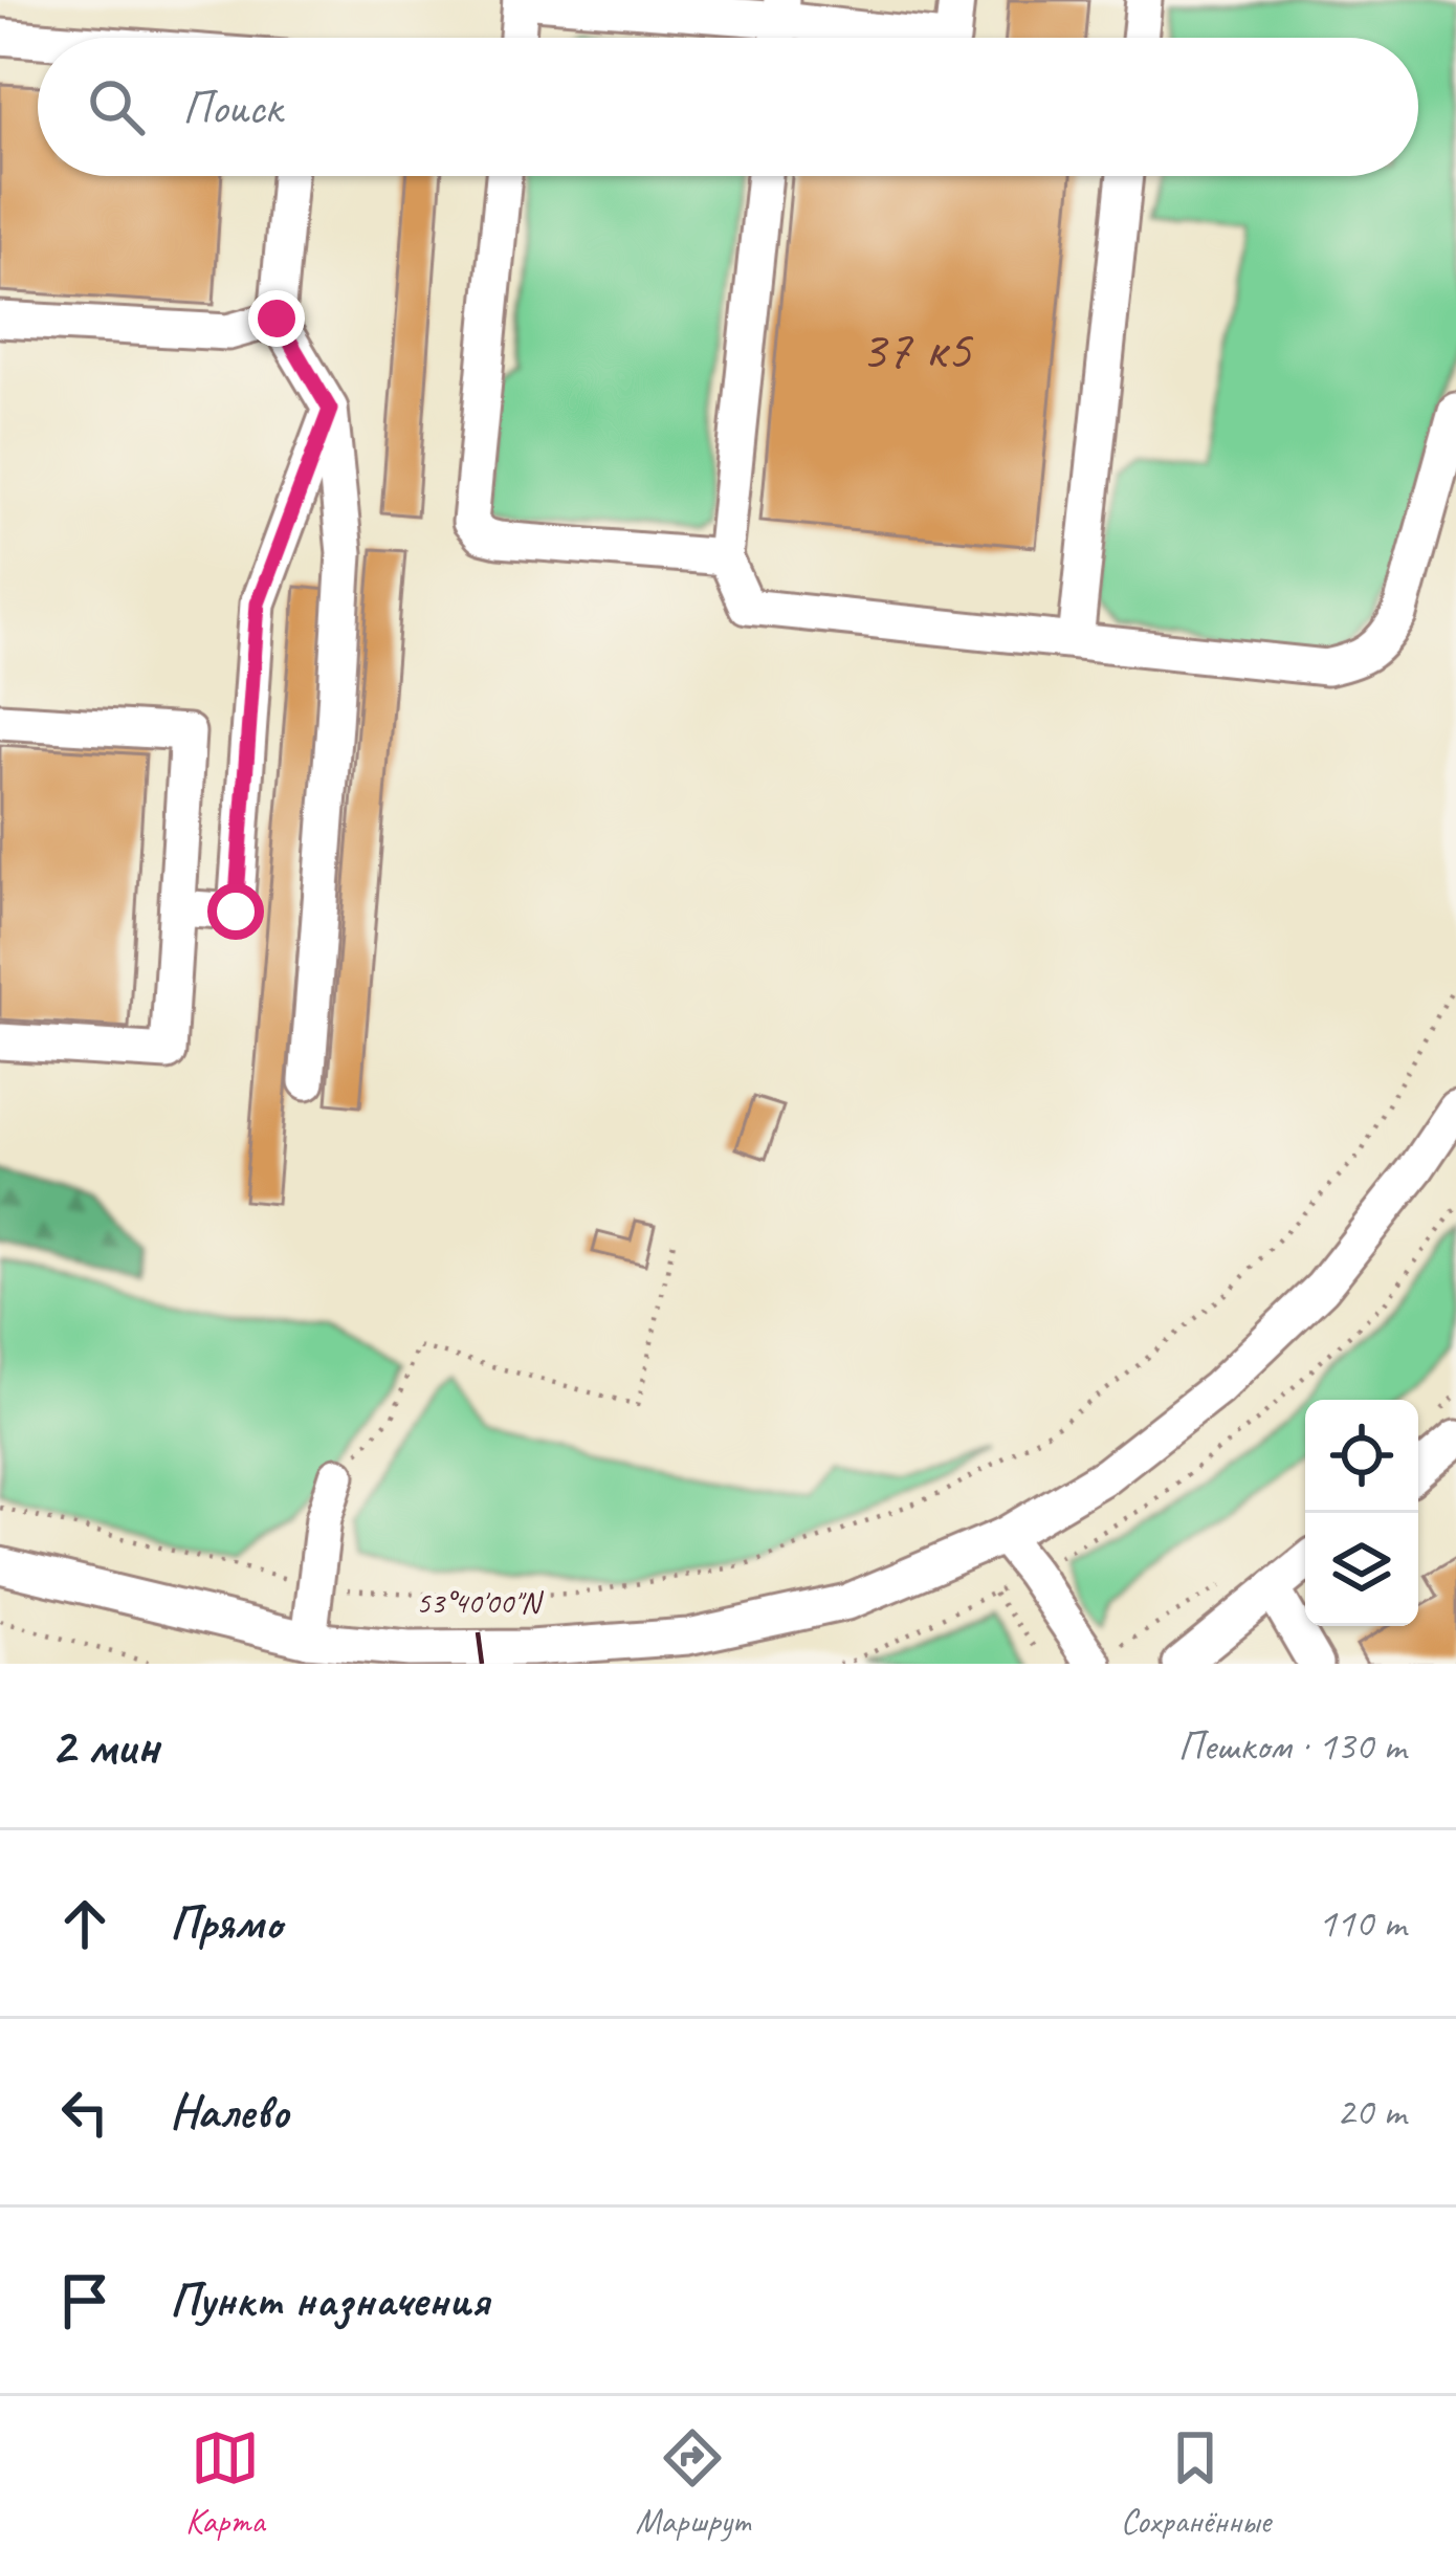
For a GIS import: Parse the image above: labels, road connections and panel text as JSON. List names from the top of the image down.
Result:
{
  "house_numbers": ["37 к5"],
  "page": {
    "search": "Поиск",
    "heading": ["2 мин", "Пешком · 130 m"],
    "list": [
      ["Прямо", "110 m"],
      ["Налево", "20 m"],
      "Пункт назначения"
    ],
    "nav": ["Карта", "Маршрут", "Сохранённые"]
  },
  "coordinates": ["53°40'00\"N"]
}
